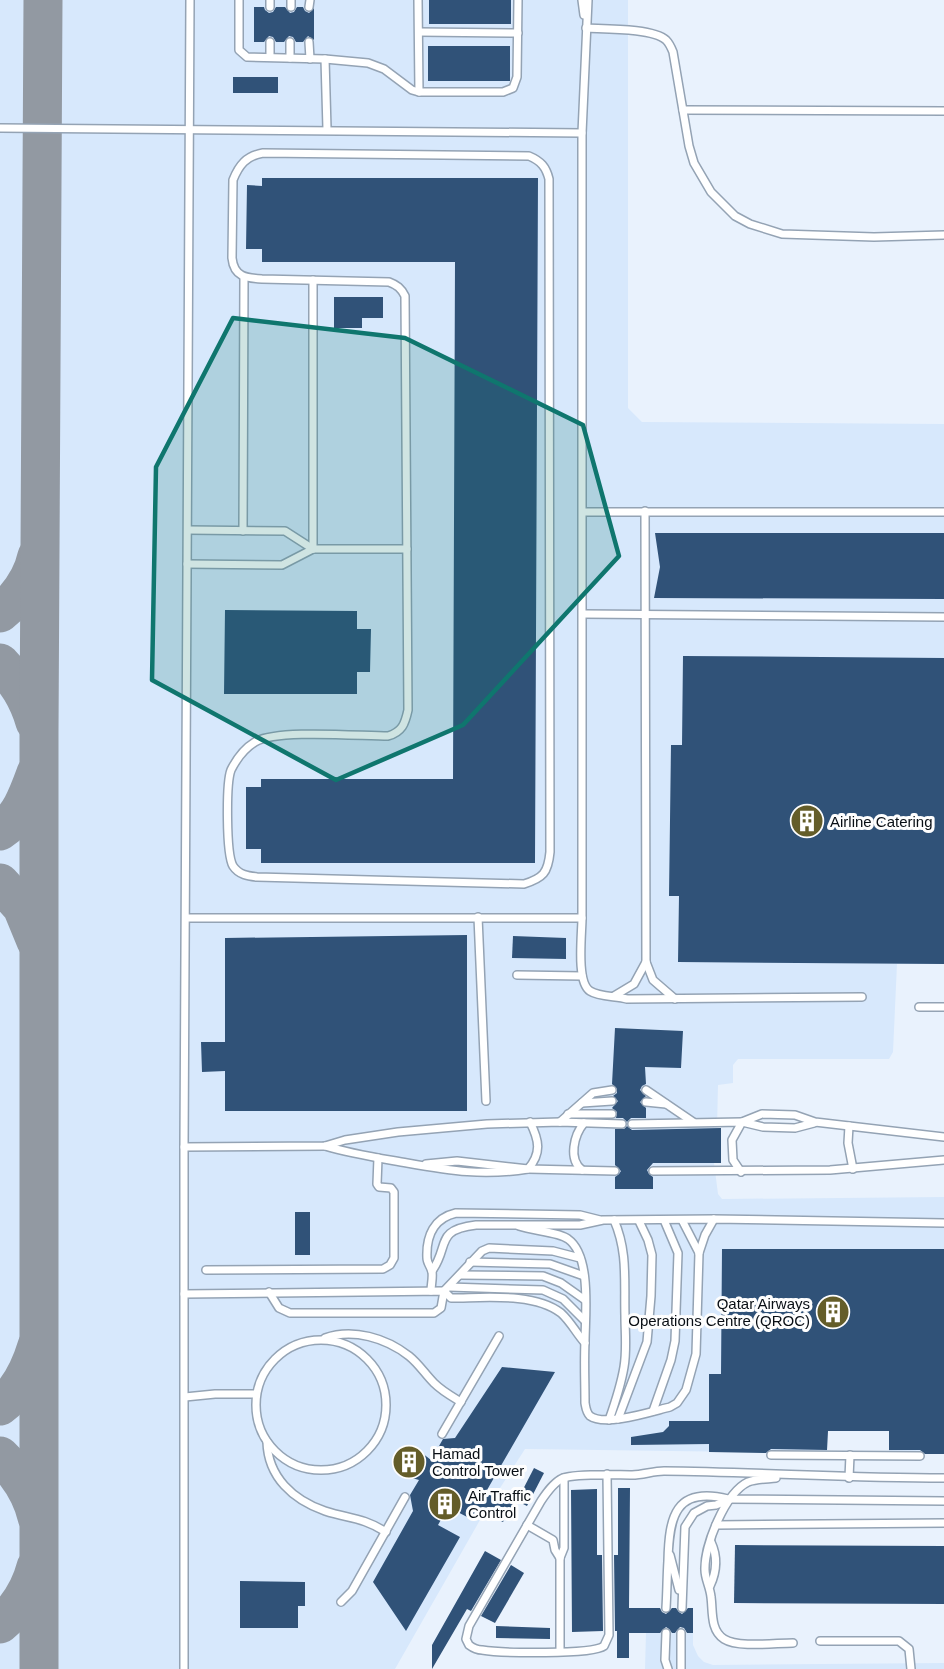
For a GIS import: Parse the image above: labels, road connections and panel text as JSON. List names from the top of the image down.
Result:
{
  "places": {
    "building": [
      "Airline Catering",
      "Qatar Airways Operations Centre (QROC)",
      "Hamad Control Tower",
      "Air Traffic Control"
    ]
  }
}
